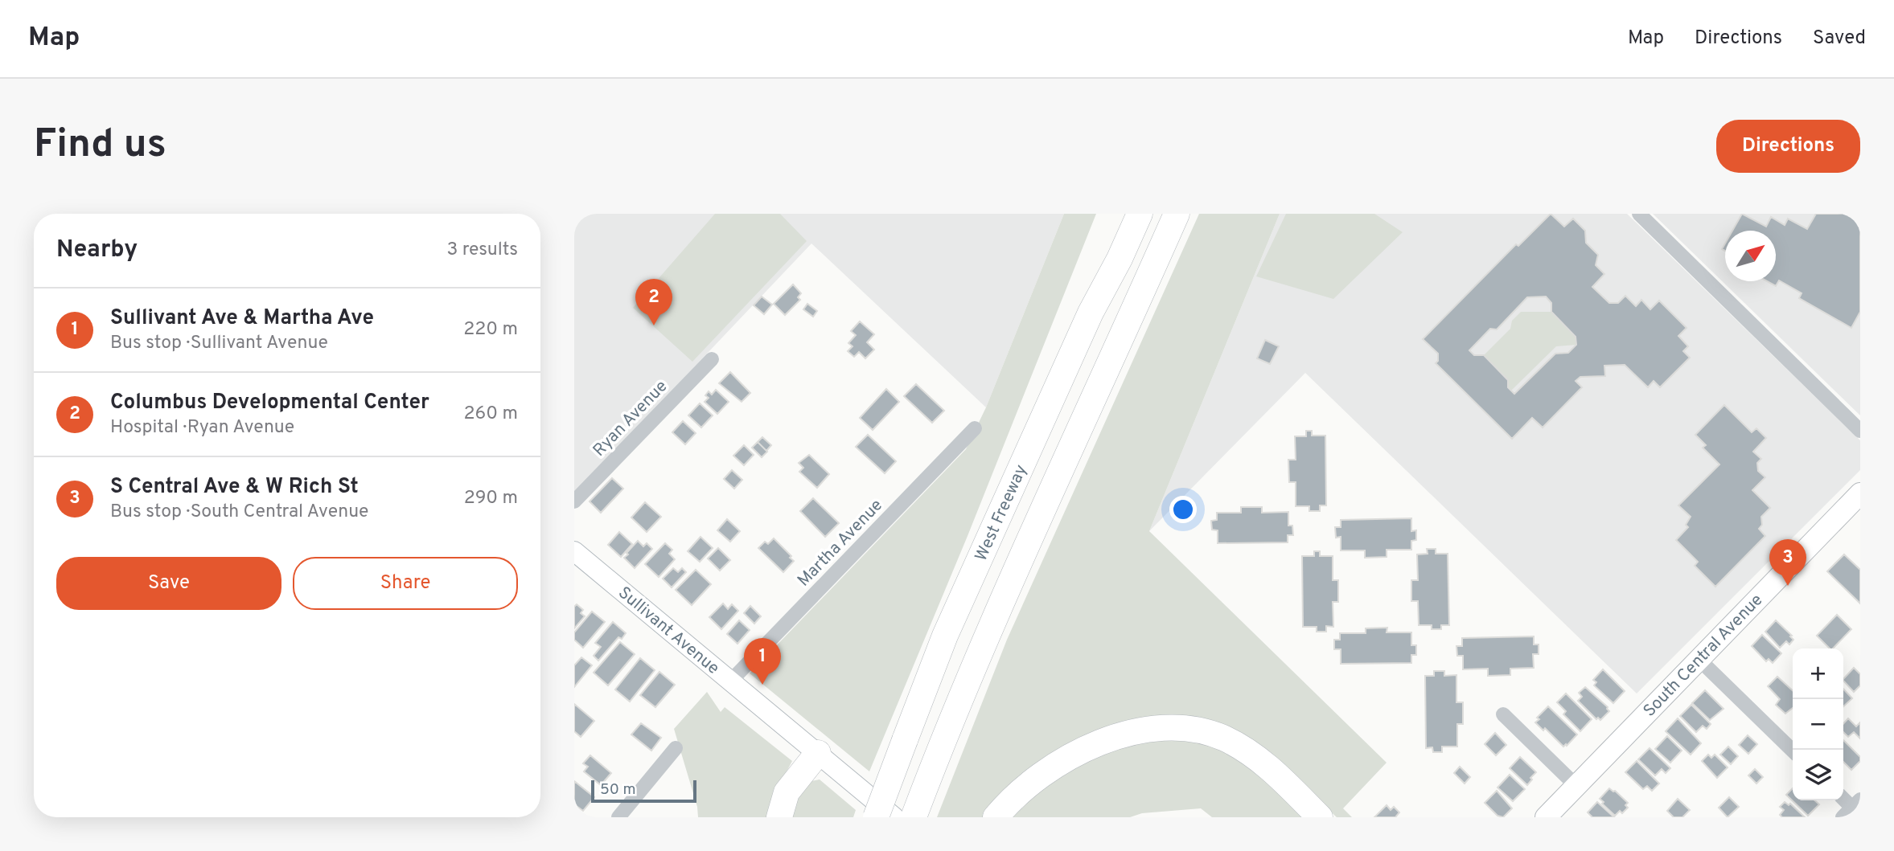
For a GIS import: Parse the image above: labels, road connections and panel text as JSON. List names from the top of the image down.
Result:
{
  "streets": {
    "highway": ["West Freeway"],
    "main road": ["Sullivant Avenue", "South Central Avenue"],
    "street": ["Ryan Avenue", "Martha Avenue"]
  },
  "crossings": [
    ["Martha Avenue", "Sullivant Avenue"]
  ],
  "scale_bar": "50 m",
  "north": "top right",
  "page": {
    "header": "Map",
    "nav": ["Map", "Directions", "Saved"],
    "buttons": [
      "Directions",
      ["Save", "Share"]
    ],
    "title": "Find us",
    "heading": ["Nearby", "3 results"],
    "pins": ["2", "3", "1"],
    "list": [
      {
        "mark": "1",
        "name": "Sullivant Ave & Martha Ave",
        "note": "Bus stop · Sullivant Avenue",
        "value": "220 m"
      },
      {
        "mark": "2",
        "name": "Columbus Developmental Center",
        "note": "Hospital · Ryan Avenue",
        "value": "260 m"
      },
      {
        "mark": "3",
        "name": "S Central Ave & W Rich St",
        "note": "Bus stop · South Central Avenue",
        "value": "290 m"
      }
    ],
    "map_buttons": ["+", "−"],
    "scale": "50 m"
  }
}
